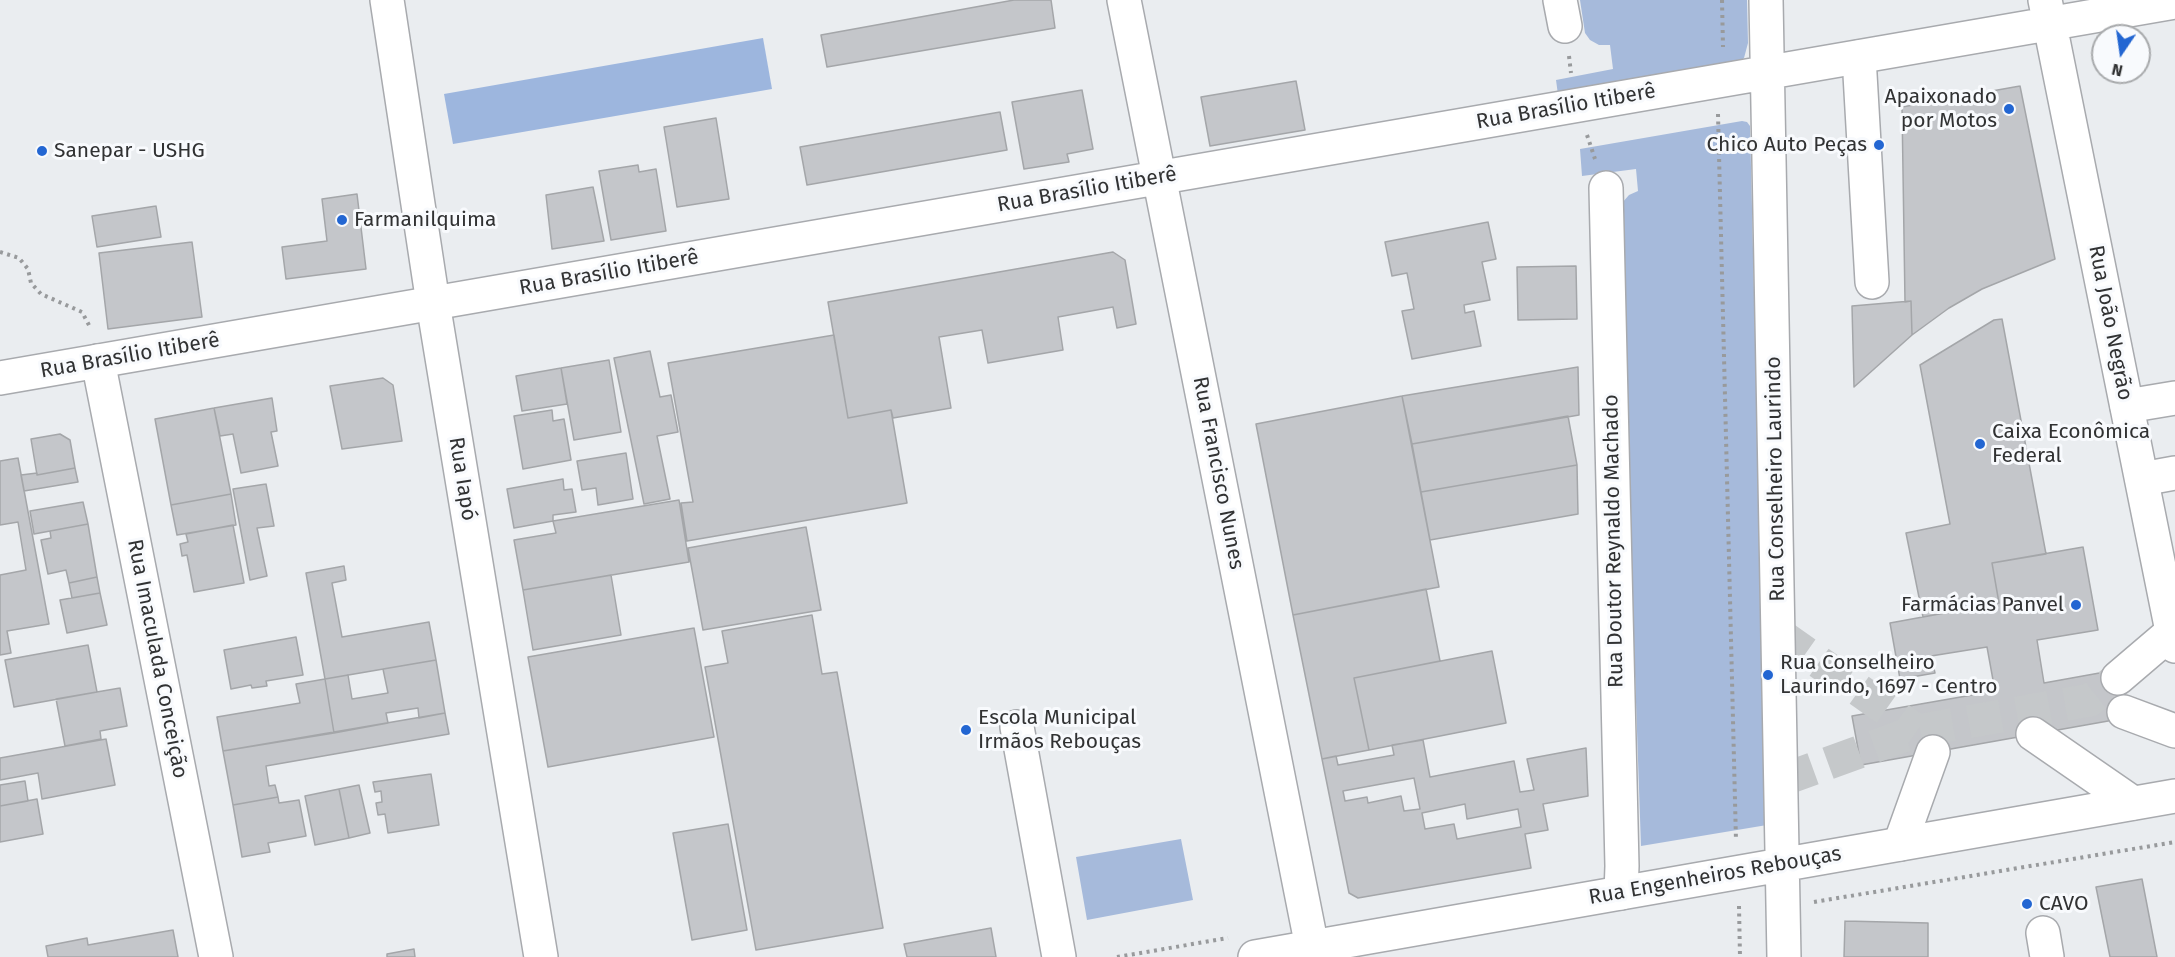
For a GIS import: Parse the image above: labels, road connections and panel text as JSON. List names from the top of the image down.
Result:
{
  "streets": {
    "main road": [
      "Rua Brasílio Itiberê",
      "Rua João Negrão",
      "Rua Francisco Nunes",
      "Rua Iapó",
      "Rua Conselheiro Laurindo",
      "Rua Doutor Reynaldo Machado",
      "Rua Imaculada Conceição",
      "Rua Engenheiros Rebouças"
    ]
  },
  "crossings": [
    ["Rua Brasílio Itiberê", "Rua João Negrão"],
    ["Rua Brasílio Itiberê", "Rua Francisco Nunes"],
    ["Rua Brasílio Itiberê", "Rua Iapó"],
    ["Rua Brasílio Itiberê", "Rua Conselheiro Laurindo"],
    ["Rua Brasílio Itiberê", "Rua Imaculada Conceição"],
    ["Rua Francisco Nunes", "Rua Engenheiros Rebouças"],
    ["Rua Conselheiro Laurindo", "Rua Engenheiros Rebouças"],
    ["Rua Doutor Reynaldo Machado", "Rua Engenheiros Rebouças"]
  ],
  "places": [
    "Apaixonado por Motos",
    "Chico Auto Peças",
    "Sanepar - USHG",
    "Farmanilquima",
    "Caixa Econômica Federal",
    "Farmácias Panvel",
    "Rua Conselheiro Laurindo, 1697 - Centro",
    "Escola Municipal Irmãos Rebouças",
    "CAVO"
  ],
  "north": "bottom"
}
